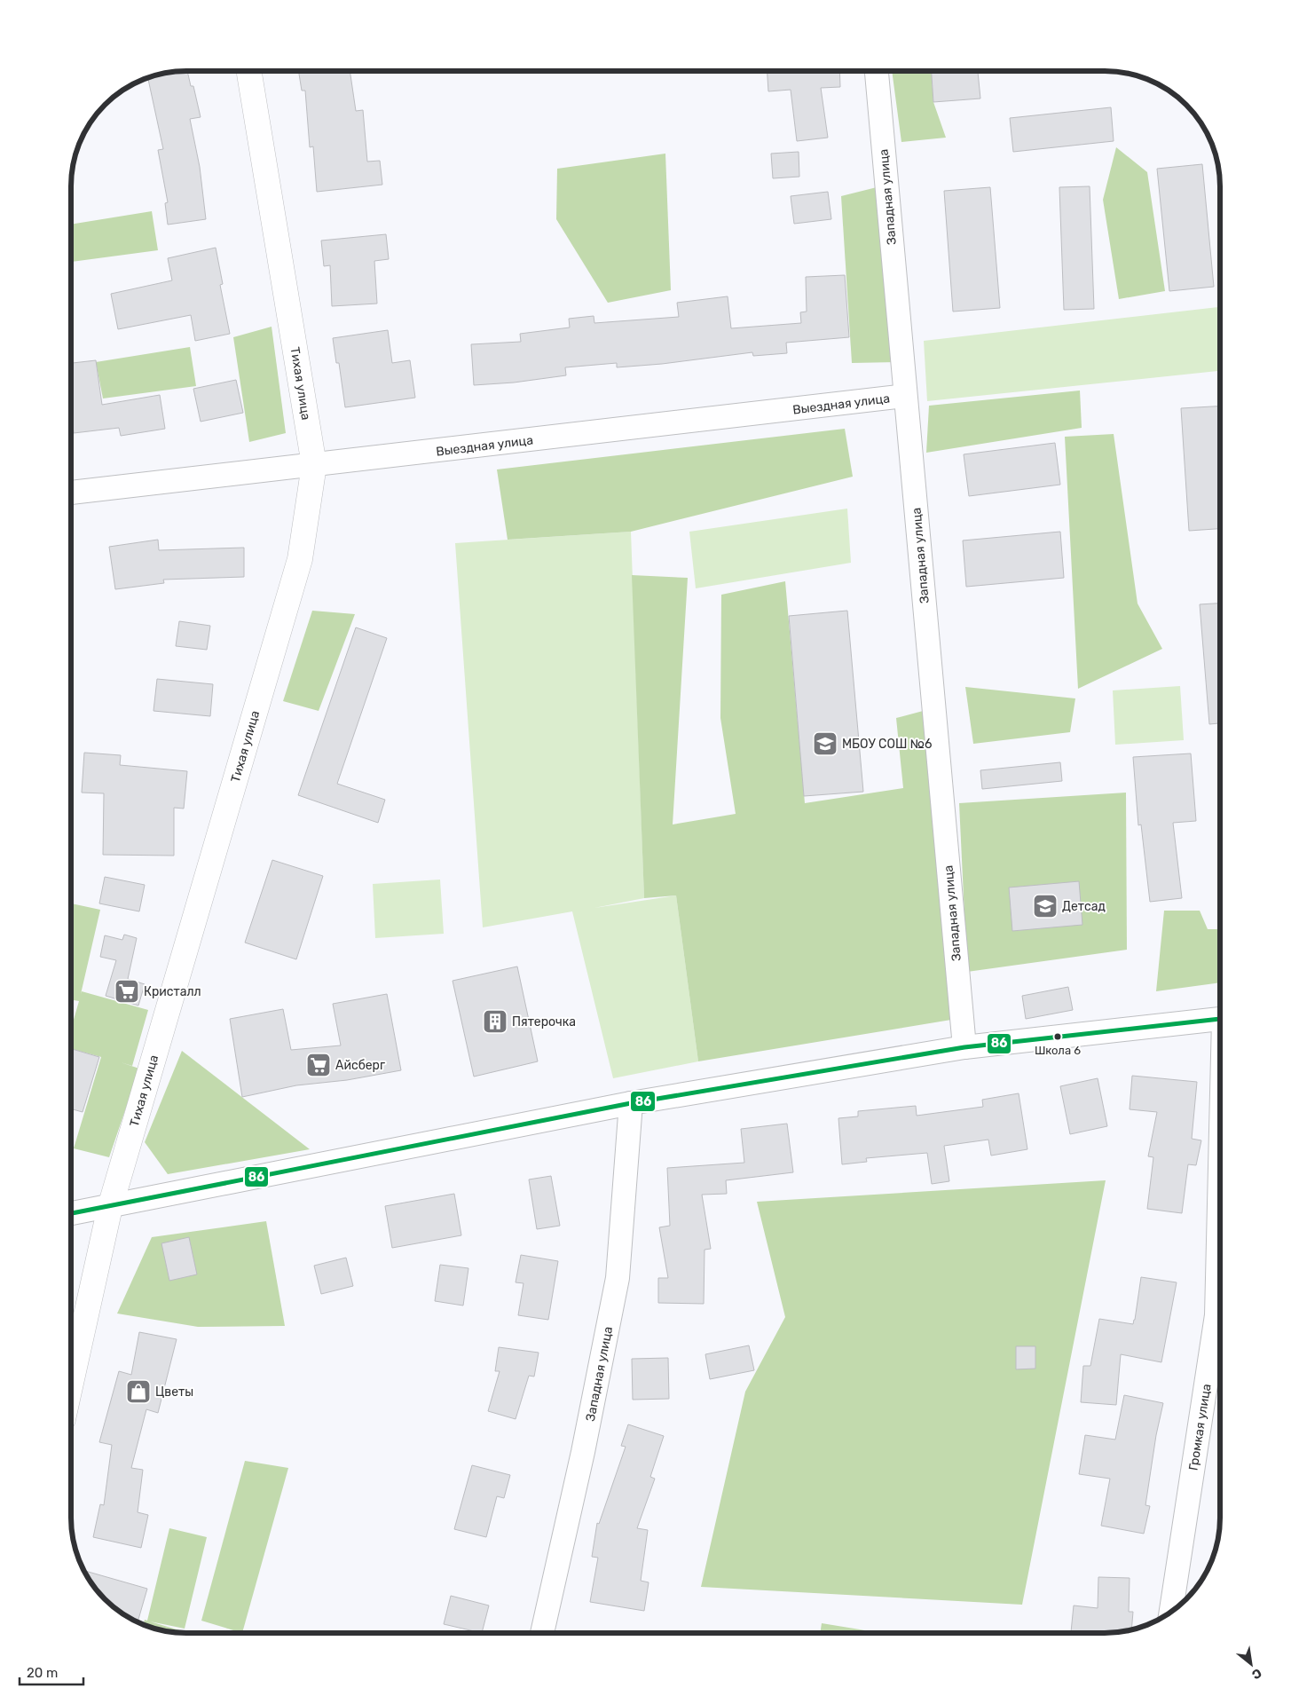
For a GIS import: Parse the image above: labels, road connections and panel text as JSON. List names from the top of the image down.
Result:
{
  "streets": {
    "main road": ["Тихая улица"],
    "street": ["Западная улица", "Выездная улица", "Громкая улица"]
  },
  "crossings": [
    ["Западная улица", "Выездная улица"],
    ["Тихая улица", "Выездная улица"]
  ],
  "places": {
    "school or university": ["МБОУ СОШ №6", "Детсад"],
    "supermarket": ["Кристалл", "Айсберг"],
    "building": ["Пятерочка"],
    "other": ["Школа 6"],
    "shop": ["Цветы"]
  },
  "lines": ["transit line 86"],
  "scale_bar": "20 m",
  "north": "bottom right"
}
